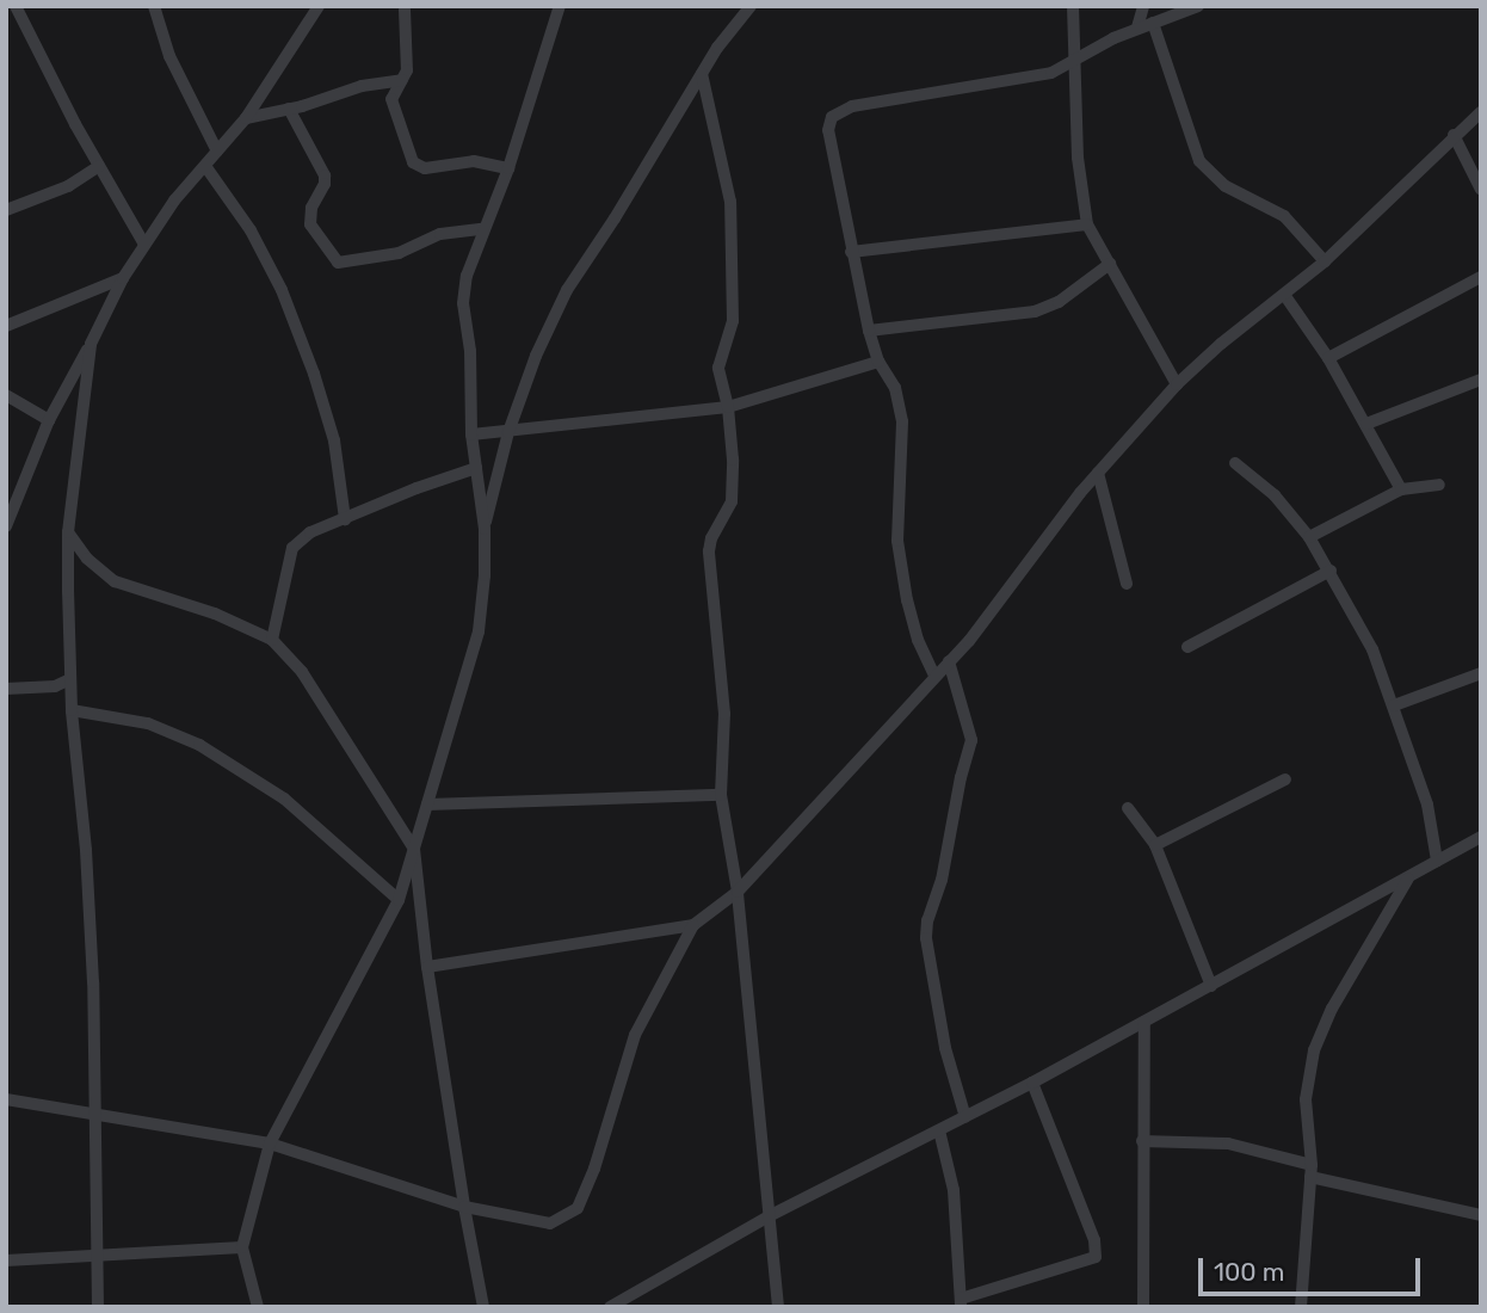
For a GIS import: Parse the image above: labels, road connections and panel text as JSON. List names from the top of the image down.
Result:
{
  "scale_bar": "100 m"
}
